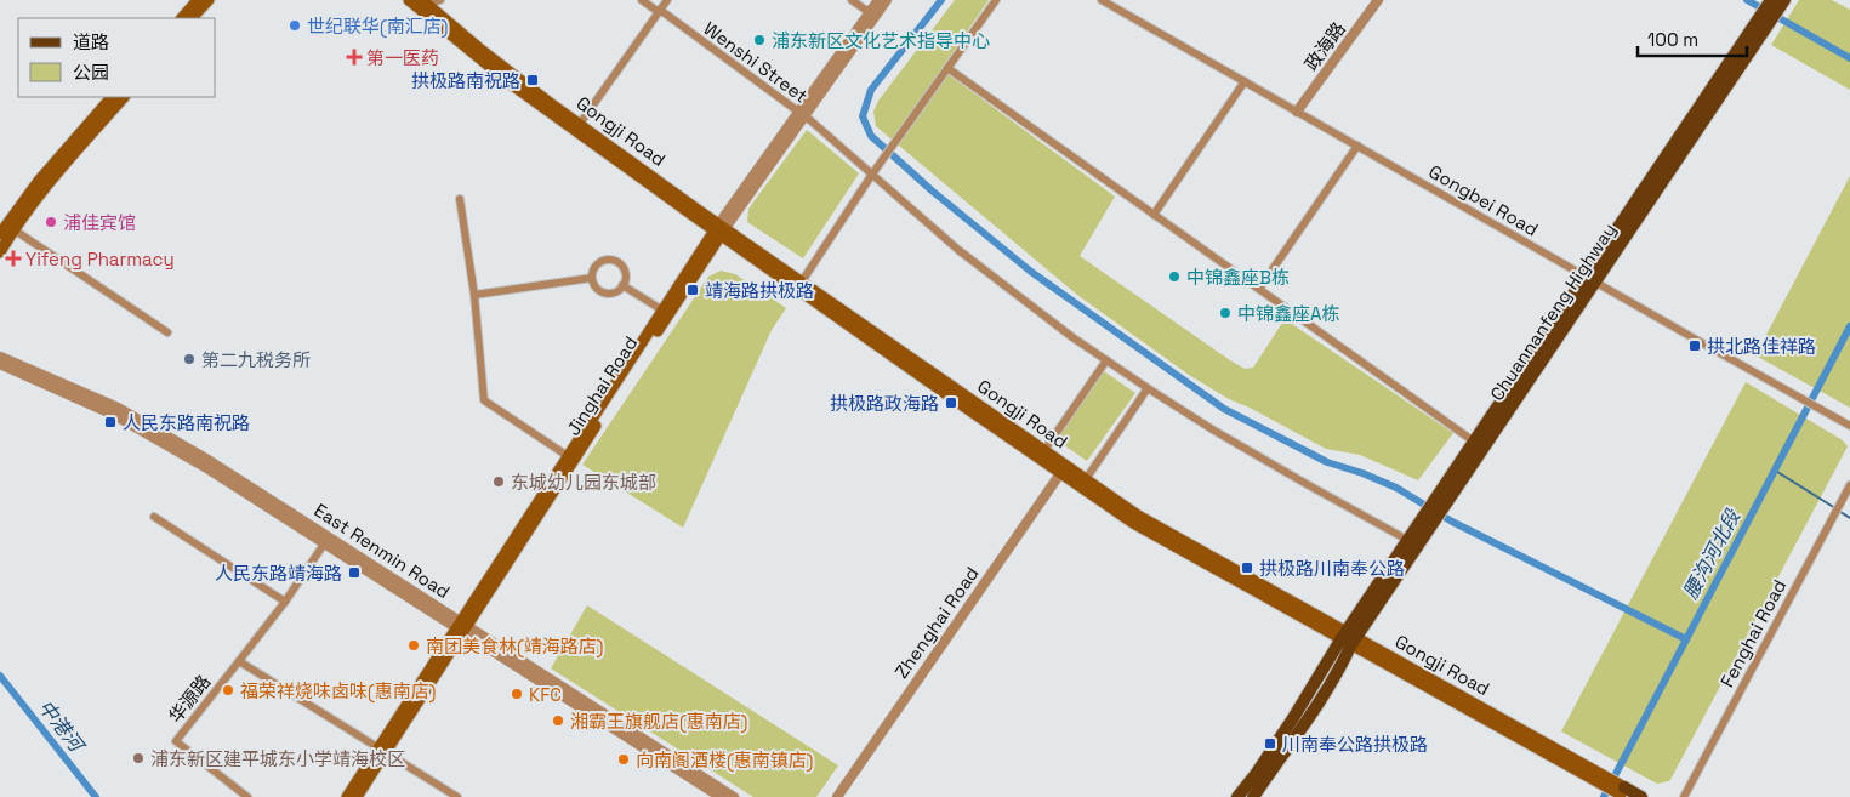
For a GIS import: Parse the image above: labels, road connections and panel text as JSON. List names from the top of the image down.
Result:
{
  "streets": {
    "main road": ["Gongji Road", "Chuannanfeng Highway", "Jinghai Road"],
    "street": [
      "政海路",
      "Wenshi Street",
      "Gongbei Road",
      "East Renmin Road",
      "Zhenghai Road",
      "Fenghai Road",
      "华源路"
    ]
  },
  "crossings": [
    ["政海路", "Gongbei Road"],
    ["Wenshi Street", "Chuannanfeng Highway"],
    ["Wenshi Street", "Jinghai Road"],
    ["Gongji Road", "Chuannanfeng Highway"],
    ["Gongji Road", "Jinghai Road"],
    ["Gongji Road", "Zhenghai Road"],
    ["Gongbei Road", "Chuannanfeng Highway"],
    ["Jinghai Road", "East Renmin Road"]
  ],
  "water": ["腰沟河北段", "中港河"],
  "places": {
    "other": [
      "世纪联华(南汇店)",
      "浦东新区文化艺术指导中心",
      "浦佳宾馆",
      "中锦鑫座B栋",
      "中锦鑫座A栋",
      "第二九税务所",
      "东城幼儿园东城部",
      "南团美食林(靖海路店)",
      "福荣祥烧味卤味(惠南店)",
      "KFC",
      "湘霸王旗舰店(惠南店)",
      "浦东新区建平城东小学靖海校区",
      "向南阁酒楼(惠南镇店)"
    ],
    "health": ["第一医药", "Yifeng Pharmacy"],
    "transit": [
      "拱极路南祝路",
      "靖海路拱极路",
      "拱北路佳祥路",
      "拱极路政海路",
      "人民东路南祝路",
      "拱极路川南奉公路",
      "人民东路靖海路",
      "川南奉公路拱极路"
    ]
  },
  "legend": ["道路", "公园"],
  "scale_bar": "100 m"
}
